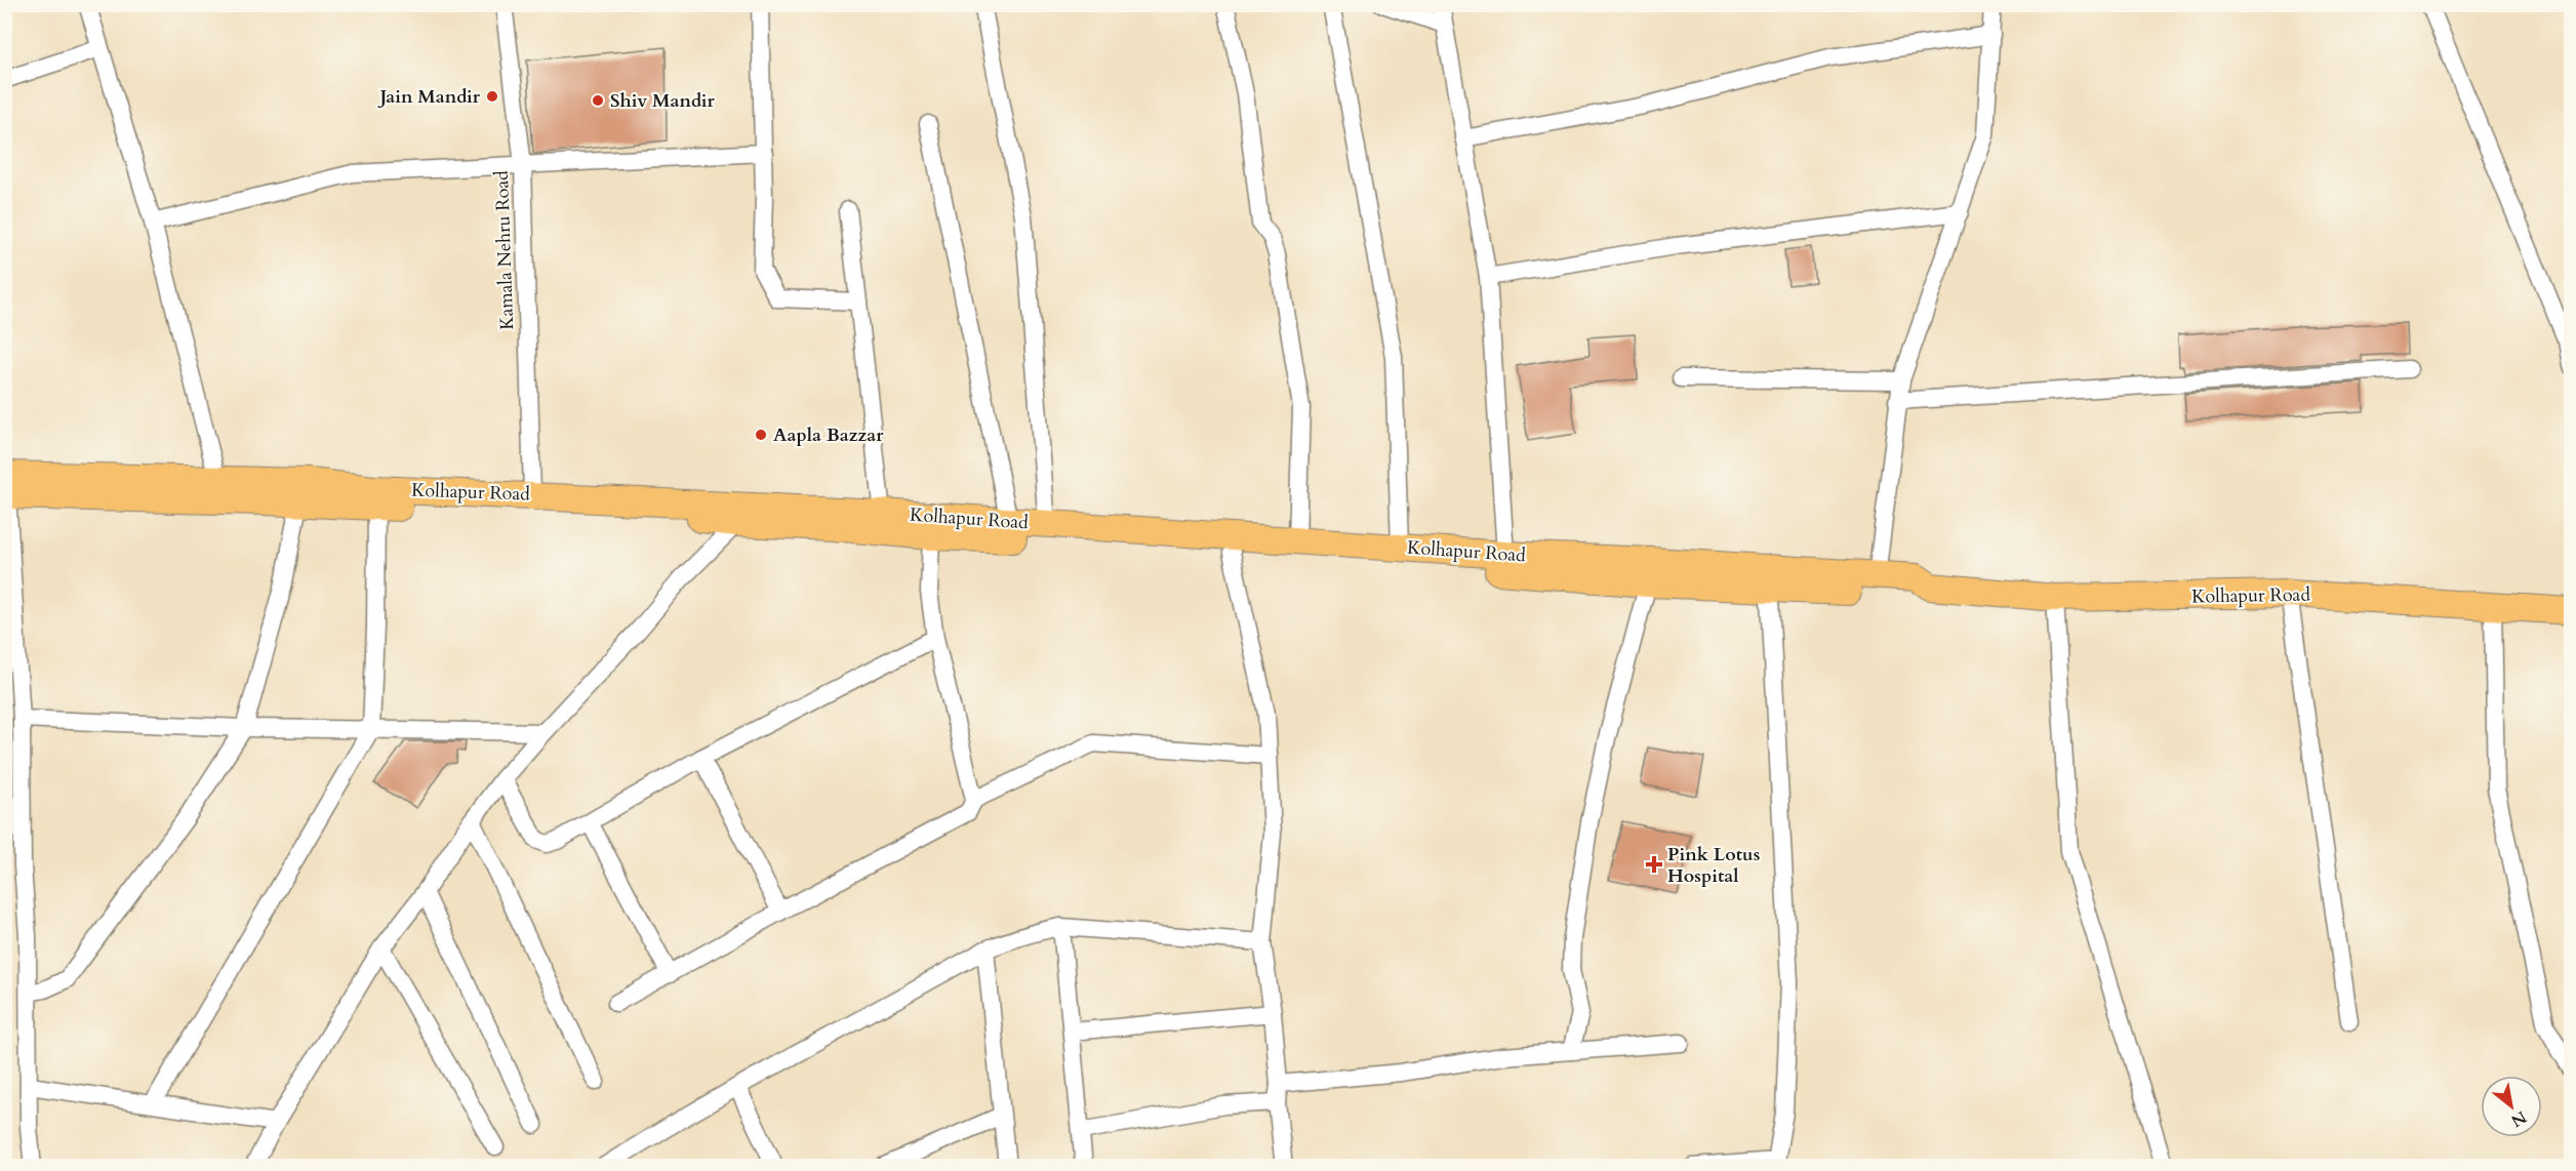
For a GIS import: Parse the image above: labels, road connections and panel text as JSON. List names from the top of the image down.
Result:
{
  "streets": {
    "main road": ["Kolhapur Road"],
    "street": ["Kamala Nehru Road"]
  },
  "crossings": [
    ["Kamala Nehru Road", "Kolhapur Road"]
  ],
  "places": {
    "other": ["Jain Mandir", "Shiv Mandir", "Aapla Bazzar"],
    "health": ["Pink Lotus Hospital"]
  },
  "north": "bottom right"
}
